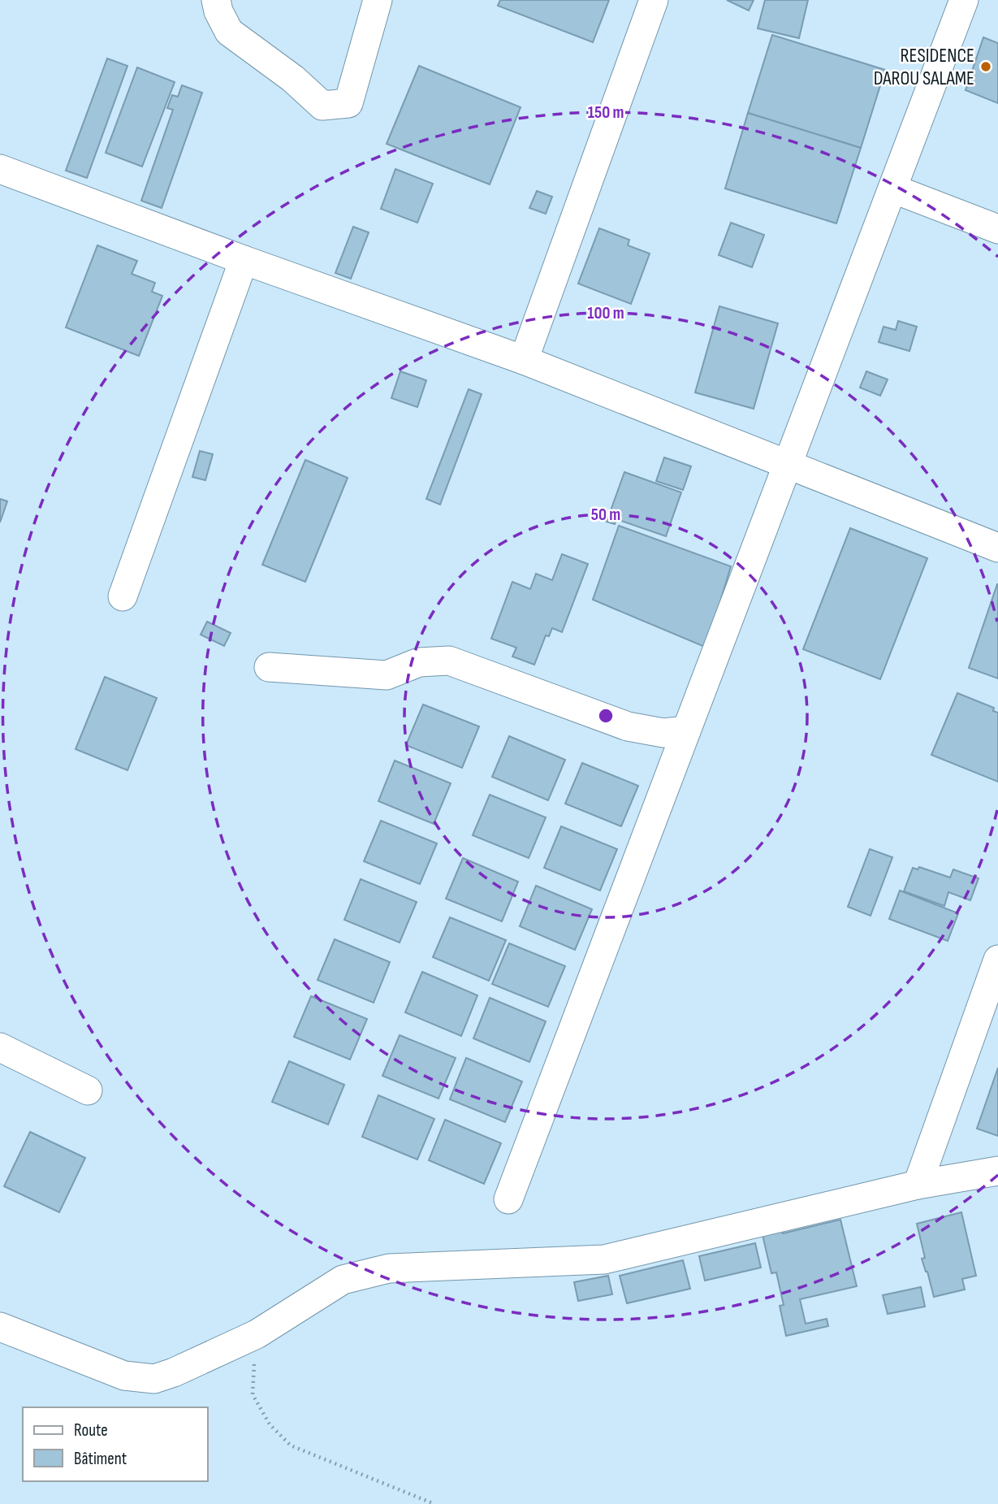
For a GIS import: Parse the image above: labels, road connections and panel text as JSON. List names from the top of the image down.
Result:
{
  "places": ["RESIDENCE DAROU SALAME"],
  "legend": ["Route", "Bâtiment"],
  "rings": ["150 m", "100 m", "50 m"]
}
